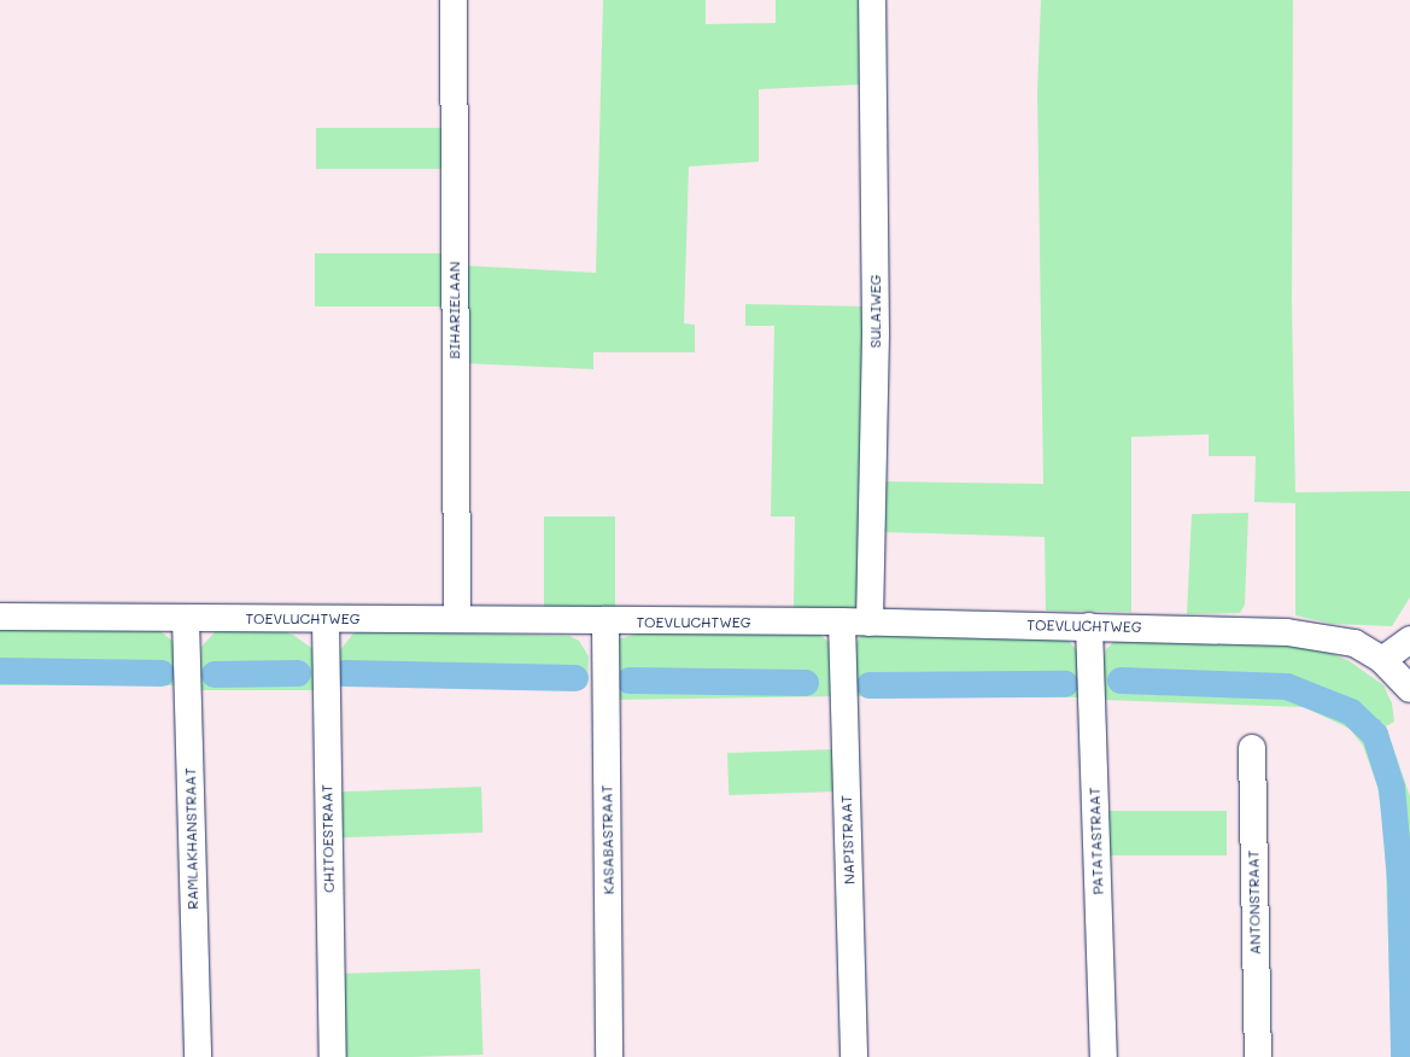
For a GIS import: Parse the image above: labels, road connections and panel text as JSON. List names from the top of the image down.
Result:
{
  "streets": {
    "street": [
      "BIHARIELAAN",
      "SULAIWEG",
      "TOEVLUCHTWEG",
      "RAMLAKHANSTRAAT",
      "CHITOESTRAAT",
      "KASABASTRAAT",
      "NAPISTRAAT",
      "PATATASTRAAT",
      "ANTONSTRAAT"
    ]
  },
  "crossings": [
    ["BIHARIELAAN", "TOEVLUCHTWEG"],
    ["SULAIWEG", "TOEVLUCHTWEG"],
    ["TOEVLUCHTWEG", "RAMLAKHANSTRAAT"],
    ["TOEVLUCHTWEG", "CHITOESTRAAT"],
    ["TOEVLUCHTWEG", "KASABASTRAAT"],
    ["TOEVLUCHTWEG", "NAPISTRAAT"],
    ["TOEVLUCHTWEG", "PATATASTRAAT"]
  ]
}
